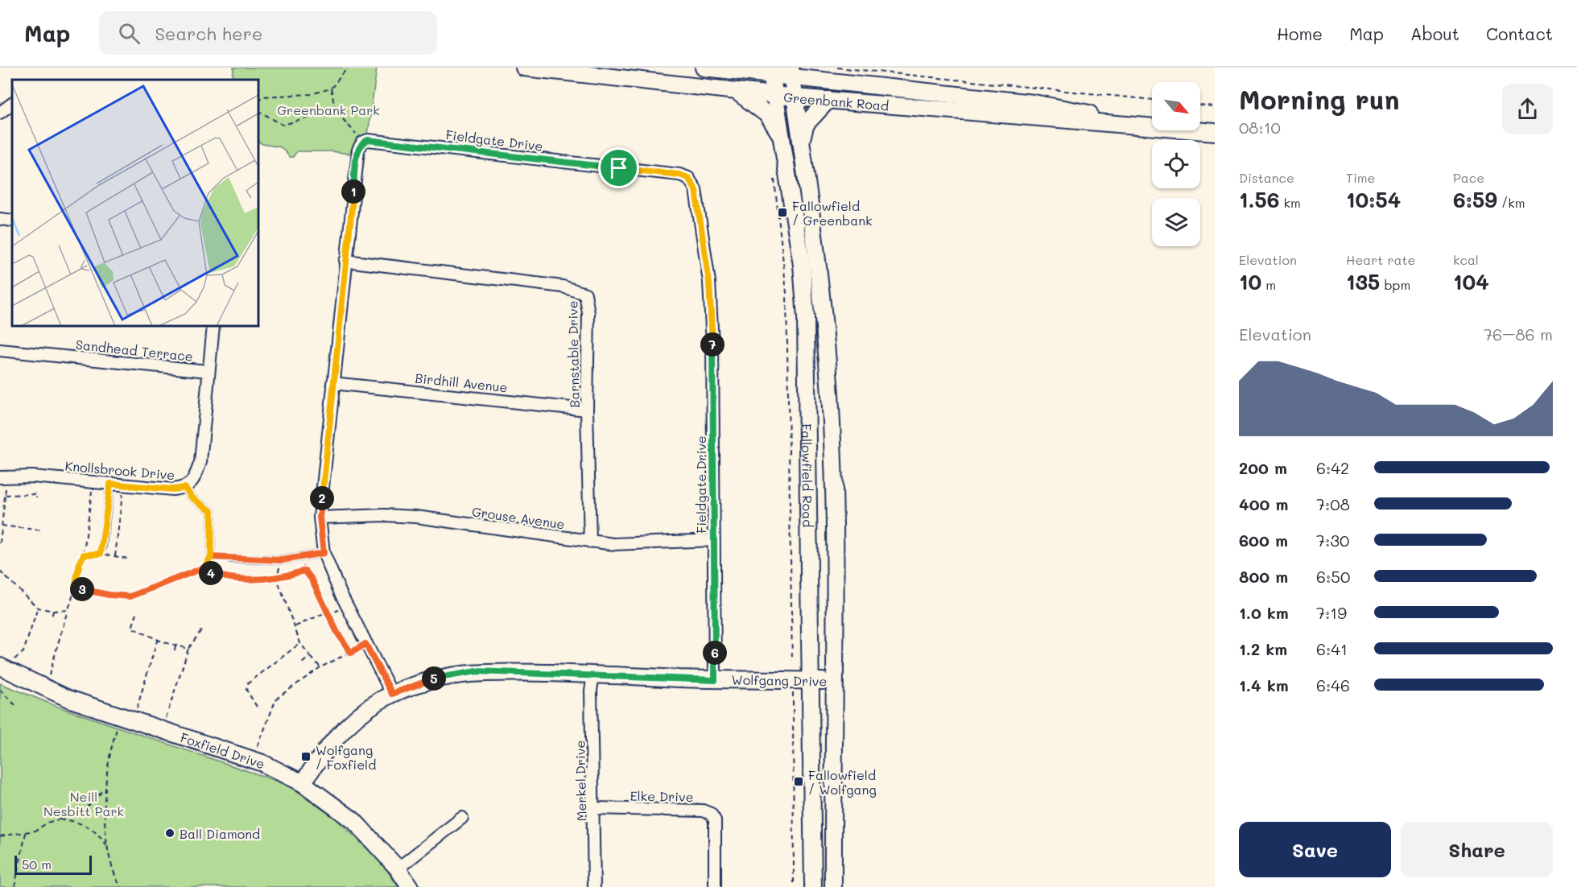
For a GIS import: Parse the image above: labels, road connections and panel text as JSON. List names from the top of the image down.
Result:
{
  "streets": {
    "main road": [
      "Greenbank Road",
      "Fallowfield Road",
      "Wolfgang Drive",
      "Foxfield Drive"
    ],
    "street": [
      "Fieldgate Drive",
      "Sandhead Terrace",
      "Barnstable Drive",
      "Birdhill Avenue",
      "Knollsbrook Drive",
      "Grouse Avenue",
      "Merkel Drive",
      "Elke Drive"
    ]
  },
  "crossings": [
    ["Greenbank Road", "Fallowfield Road"],
    ["Fieldgate Drive", "Grouse Avenue"],
    ["Fieldgate Drive", "Wolfgang Drive"],
    ["Sandhead Terrace", "Knollsbrook Drive"],
    ["Barnstable Drive", "Birdhill Avenue"],
    ["Barnstable Drive", "Grouse Avenue"],
    ["Fallowfield Road", "Wolfgang Drive"],
    ["Wolfgang Drive", "Foxfield Drive"],
    ["Wolfgang Drive", "Merkel Drive"],
    ["Merkel Drive", "Elke Drive"]
  ],
  "parks": ["Greenbank Park", "Neill Nesbitt Park"],
  "places": {
    "transit": ["Fallowfield / Greenbank", "Wolfgang / Foxfield", "Fallowfield / Wolfgang"],
    "other": ["Ball Diamond"]
  },
  "scale_bar": "50 m",
  "north": "bottom right",
  "page": {
    "header": "Map",
    "search": "Search here",
    "nav": [
      "Home",
      "Map",
      "About",
      "Contact"
    ],
    "heading": ["Morning run", "08:10"],
    "stats": [
      ["Distance", "1.56 km"],
      ["Time", "10:54"],
      ["Pace", "6:59 /km"],
      ["Elevation", "10 m"],
      ["Heart rate", "135 bpm"],
      ["kcal", "104"]
    ],
    "pins": [
      "1",
      "7",
      "2",
      "4",
      "3",
      "6",
      "5"
    ],
    "chart": ["Elevation", "76–86 m"],
    "list": [
      {
        "name": "200 m",
        "note": "6:42"
      },
      {
        "name": "400 m",
        "note": "7:08"
      },
      {
        "name": "600 m",
        "note": "7:30"
      },
      {
        "name": "800 m",
        "note": "6:50"
      },
      {
        "name": "1.0 km",
        "note": "7:19"
      },
      {
        "name": "1.2 km",
        "note": "6:41"
      },
      {
        "name": "1.4 km",
        "note": "6:46"
      }
    ],
    "buttons": ["Save", "Share"],
    "scale": "50 m"
  }
}
